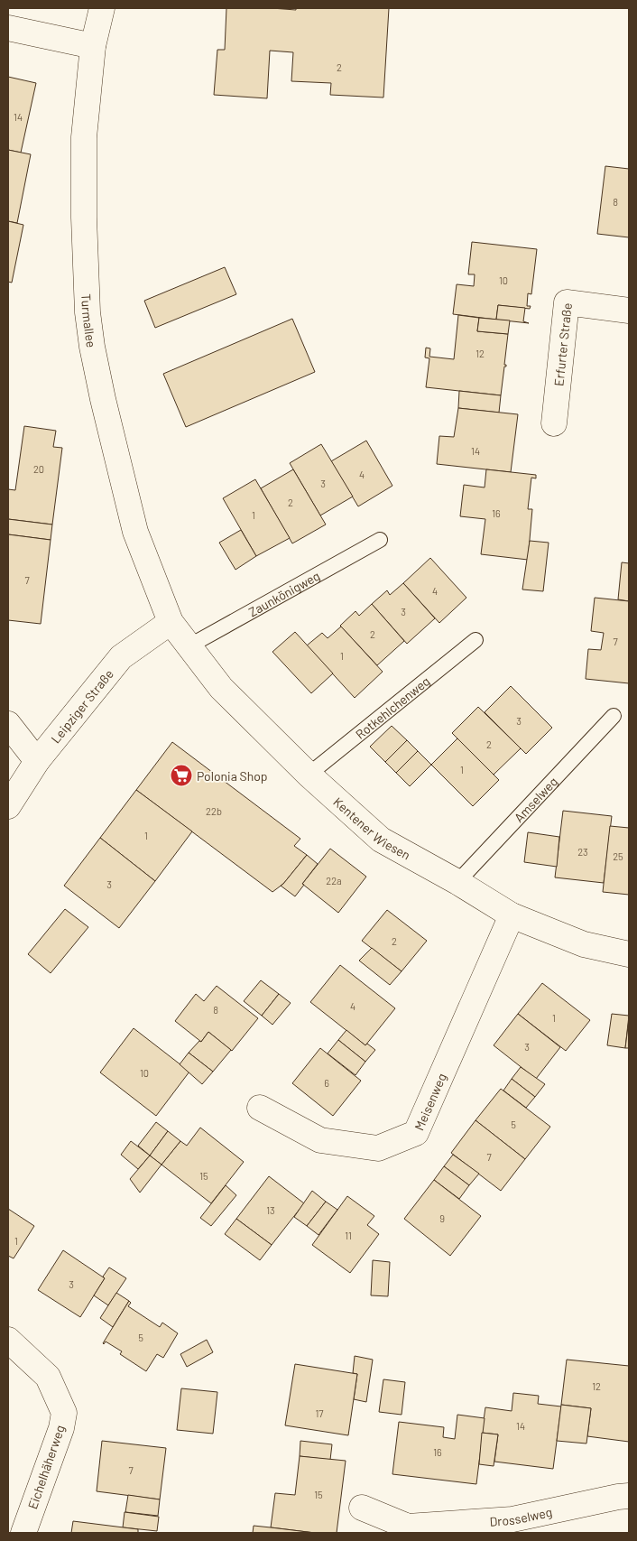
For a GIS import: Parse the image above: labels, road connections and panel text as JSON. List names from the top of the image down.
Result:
{
  "streets": {
    "street": [
      "Turmallee",
      "Erfurter Straße",
      "Leipziger Straße",
      "Kentener Wiesen",
      "Meisenweg",
      "Eichelhäherweg",
      "Drosselweg"
    ],
    "lane": ["Zaunkönigweg", "Rotkehlchenweg", "Amselweg"]
  },
  "crossings": [
    ["Turmallee", "Leipziger Straße"],
    ["Turmallee", "Kentener Wiesen"],
    ["Zaunkönigweg", "Kentener Wiesen"],
    ["Leipziger Straße", "Kentener Wiesen"],
    ["Rotkehlchenweg", "Kentener Wiesen"],
    ["Amselweg", "Kentener Wiesen"],
    ["Kentener Wiesen", "Meisenweg"]
  ],
  "places": {
    "supermarket": ["Polonia Shop"]
  },
  "house_numbers": [
    "2",
    "14",
    "8",
    "10",
    "12",
    "14",
    "20",
    "4",
    "3",
    "2",
    "16",
    "1",
    "7",
    "4",
    "3",
    "2",
    "7",
    "1",
    "3",
    "2",
    "1",
    "22b",
    "1",
    "23",
    "25",
    "22a",
    "3",
    "2",
    "4",
    "8",
    "1",
    "3",
    "10",
    "6",
    "5",
    "7",
    "15",
    "13",
    "9",
    "11",
    "1",
    "3",
    "5",
    "12",
    "17",
    "14",
    "16",
    "7",
    "15"
  ]
}
